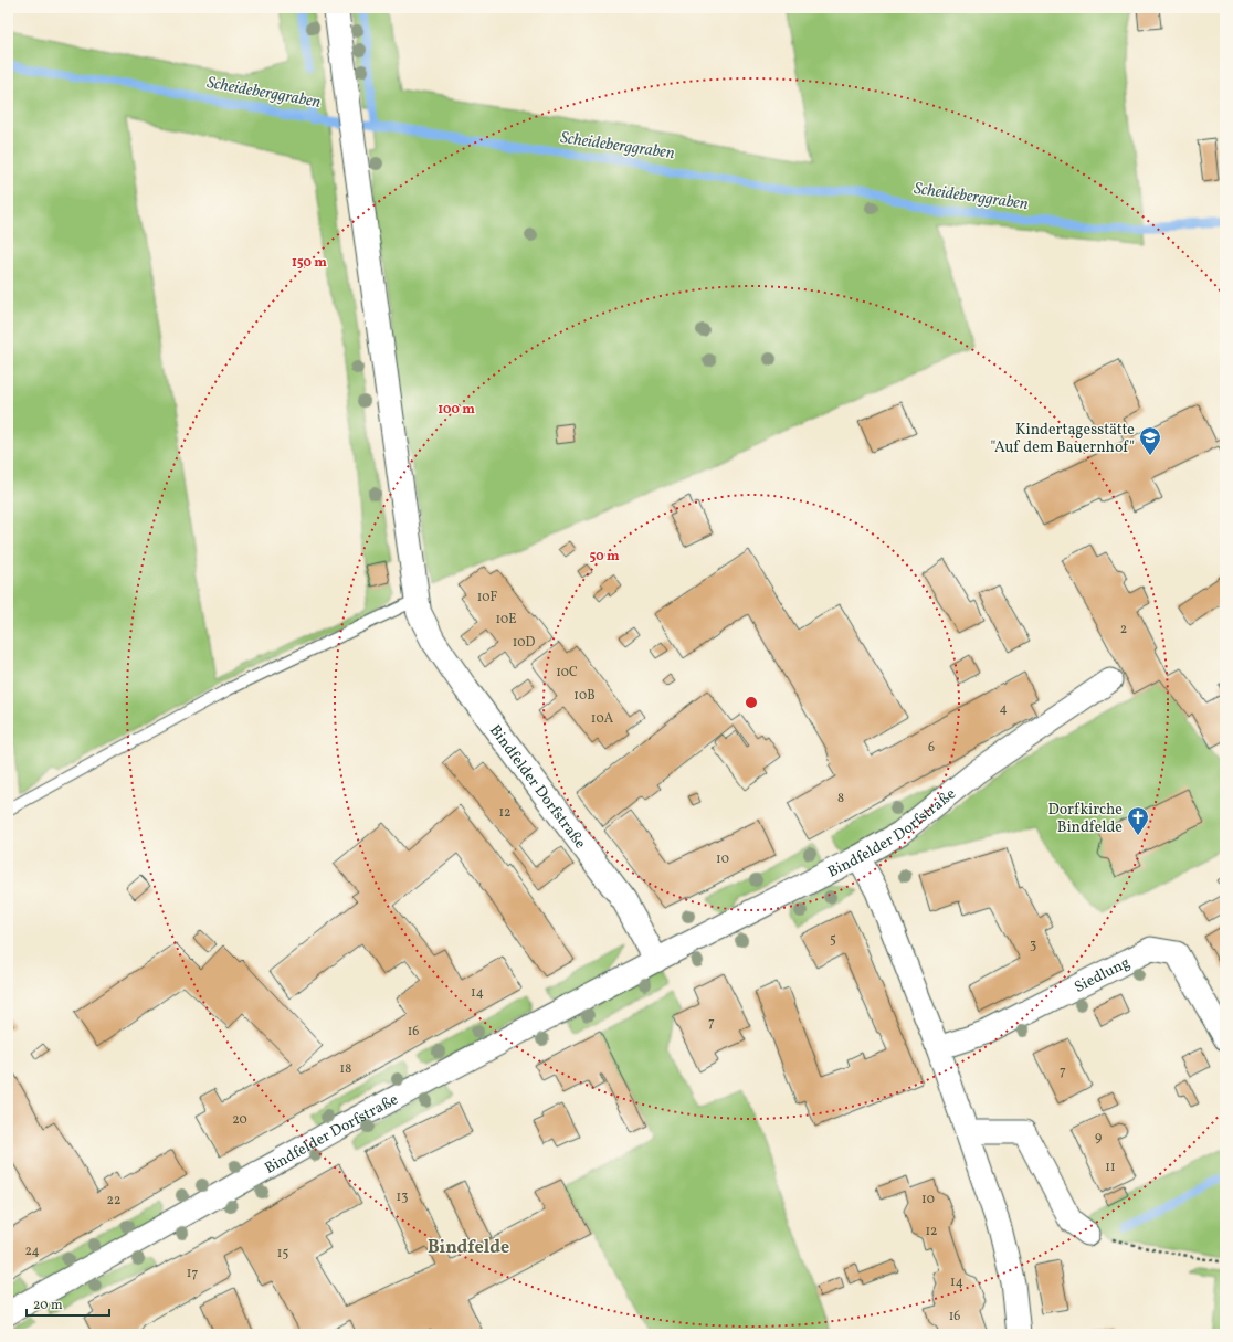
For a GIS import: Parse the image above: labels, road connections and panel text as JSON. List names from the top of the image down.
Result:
{
  "streets": {
    "street": ["Bindfelder Dorfstraße", "Siedlung"]
  },
  "districts": ["Bindfelde"],
  "water": ["Scheideberggraben"],
  "places": {
    "school or university": ["Kindertagesstätte \"Auf dem Bauernhof\""],
    "church": ["Dorfkirche Bindfelde"]
  },
  "house_numbers": [
    "10F",
    "10E",
    "2",
    "10D",
    "10C",
    "10B",
    "4",
    "10A",
    "6",
    "8",
    "12",
    "10",
    "5",
    "3",
    "14",
    "7",
    "16",
    "18",
    "7",
    "20",
    "9",
    "11",
    "13",
    "10",
    "22",
    "12",
    "24",
    "15",
    "17",
    "14",
    "16"
  ],
  "scale_bar": "20 m",
  "rings": ["150 m", "100 m", "50 m"]
}
